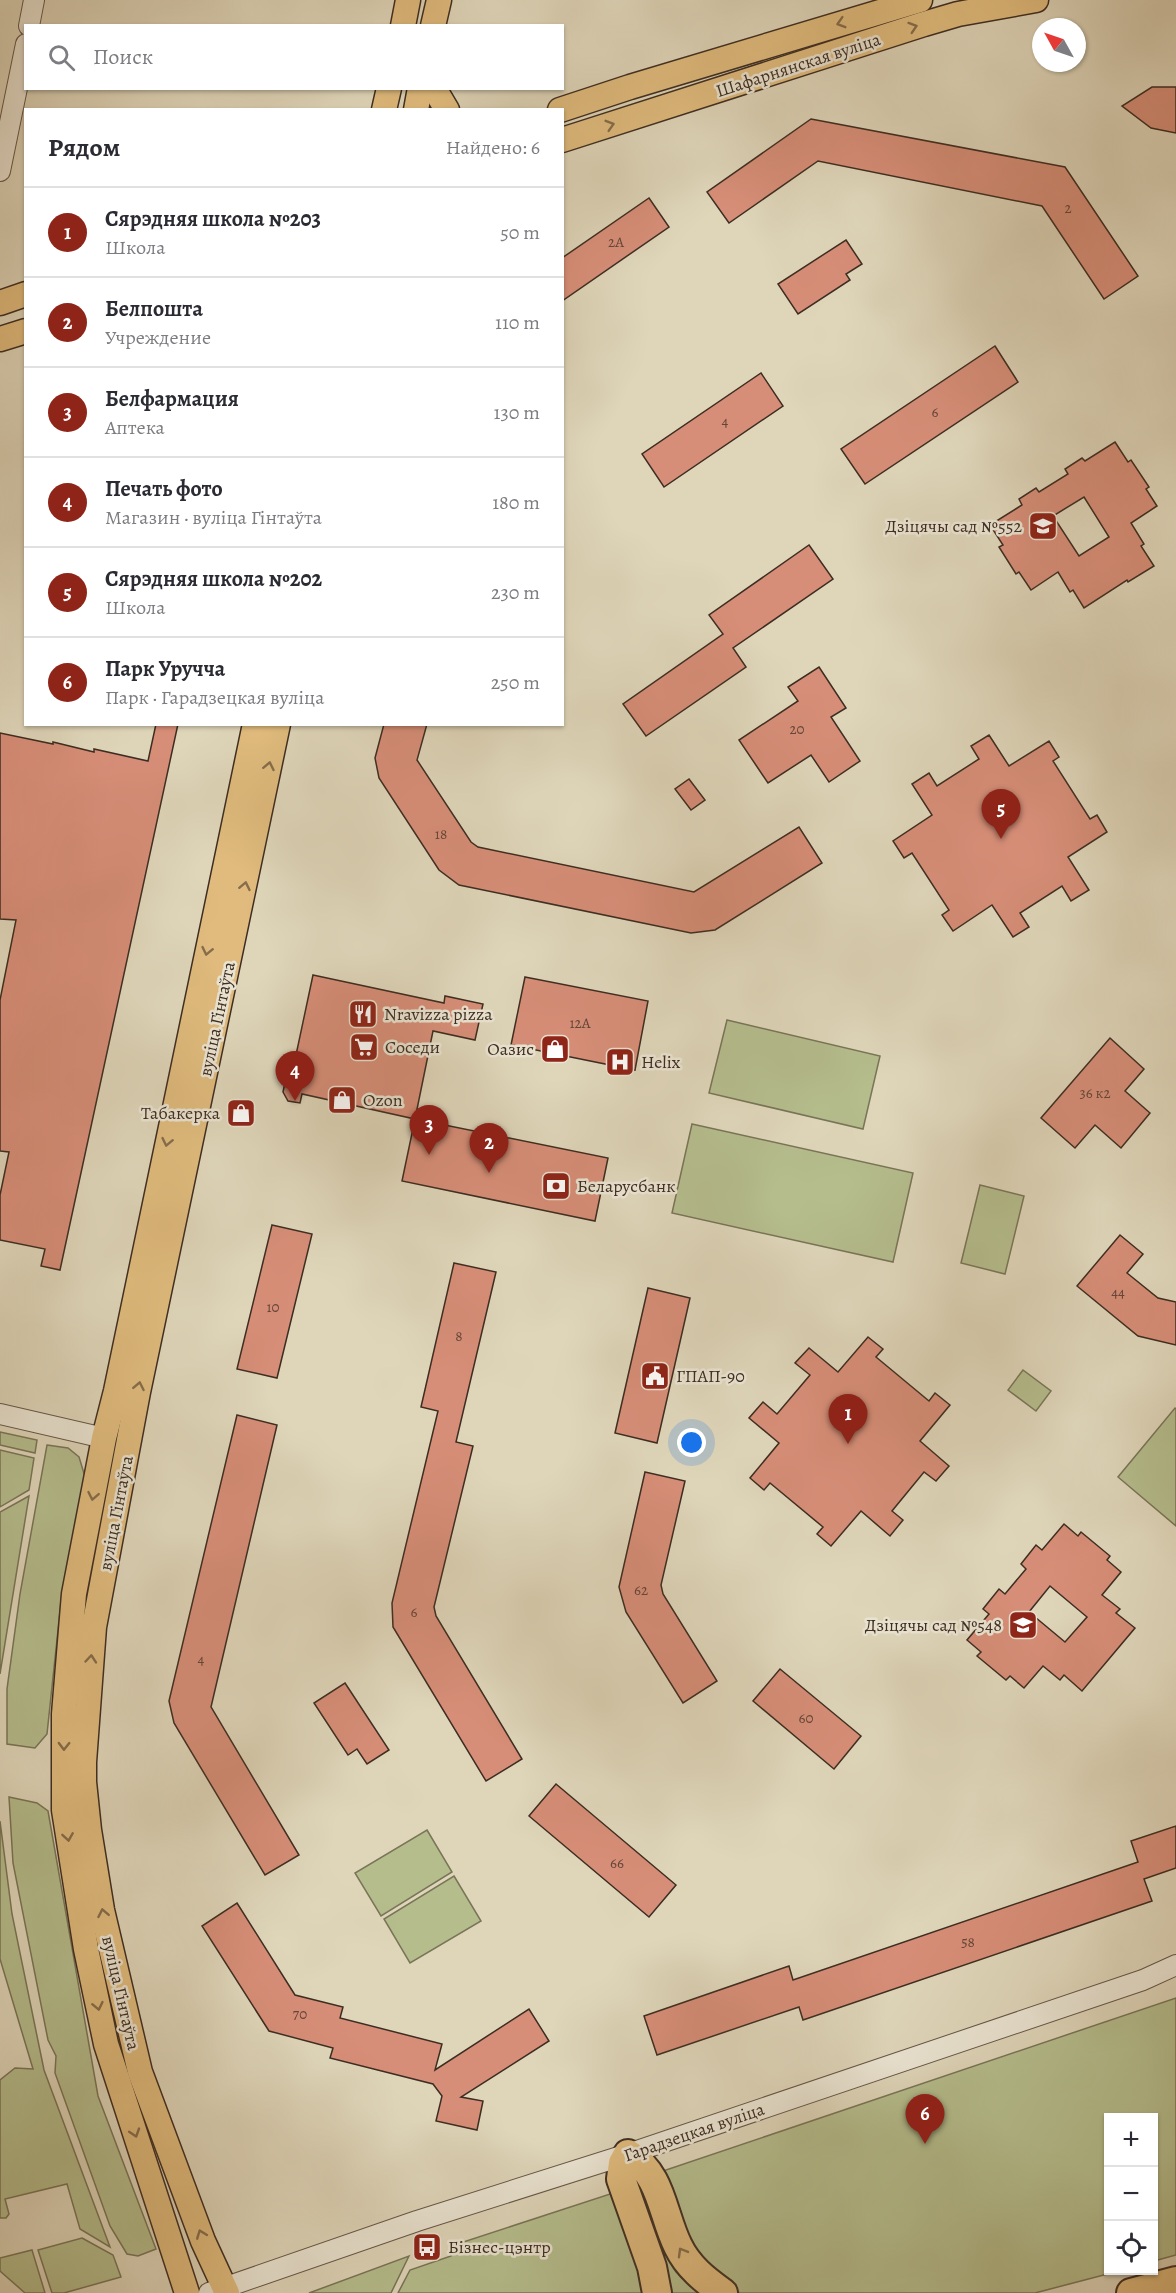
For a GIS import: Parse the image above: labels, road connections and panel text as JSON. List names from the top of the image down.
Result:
{
  "streets": {
    "main road": ["Шафарнянская вуліца", "вуліца Гінтаўта"],
    "street": ["Гарадзецкая вуліца"]
  },
  "crossings": [
    ["вуліца Гінтаўта", "Гарадзецкая вуліца"]
  ],
  "places": {
    "school or university": ["Дзіцячы сад №552", "Дзіцячы сад №548"],
    "restaurant": ["Nravizza pizza"],
    "supermarket": ["Соседи"],
    "shop": ["Оазис", "Ozon", "Табакерка"],
    "hospital": ["Helix"],
    "bank": ["Беларусбанк"],
    "public building": ["ГПАП-90"],
    "bus stop": ["Бізнес-цэнтр"]
  },
  "house_numbers": [
    "2",
    "2А",
    "6",
    "4",
    "20",
    "18",
    "12А",
    "36 к2",
    "44",
    "10",
    "8",
    "62",
    "6",
    "4",
    "60",
    "66",
    "58",
    "70"
  ],
  "north": "top left",
  "page": {
    "search": "Поиск",
    "heading": ["Рядом", "Найдено: 6"],
    "list": [
      {
        "mark": "1",
        "name": "Сярэдняя школа №203",
        "note": "Школа",
        "value": "50 m"
      },
      {
        "mark": "2",
        "name": "Белпошта",
        "note": "Учреждение",
        "value": "110 m"
      },
      {
        "mark": "3",
        "name": "Белфармация",
        "note": "Аптека",
        "value": "130 m"
      },
      {
        "mark": "4",
        "name": "Печать фото",
        "note": "Магазин · вуліца Гінтаўта",
        "value": "180 m"
      },
      {
        "mark": "5",
        "name": "Сярэдняя школа №202",
        "note": "Школа",
        "value": "230 m"
      },
      {
        "mark": "6",
        "name": "Парк Уручча",
        "note": "Парк · Гарадзецкая вуліца",
        "value": "250 m"
      }
    ],
    "pins": [
      "5",
      "4",
      "3",
      "2",
      "1",
      "6"
    ],
    "map_buttons": ["+", "−"]
  }
}
